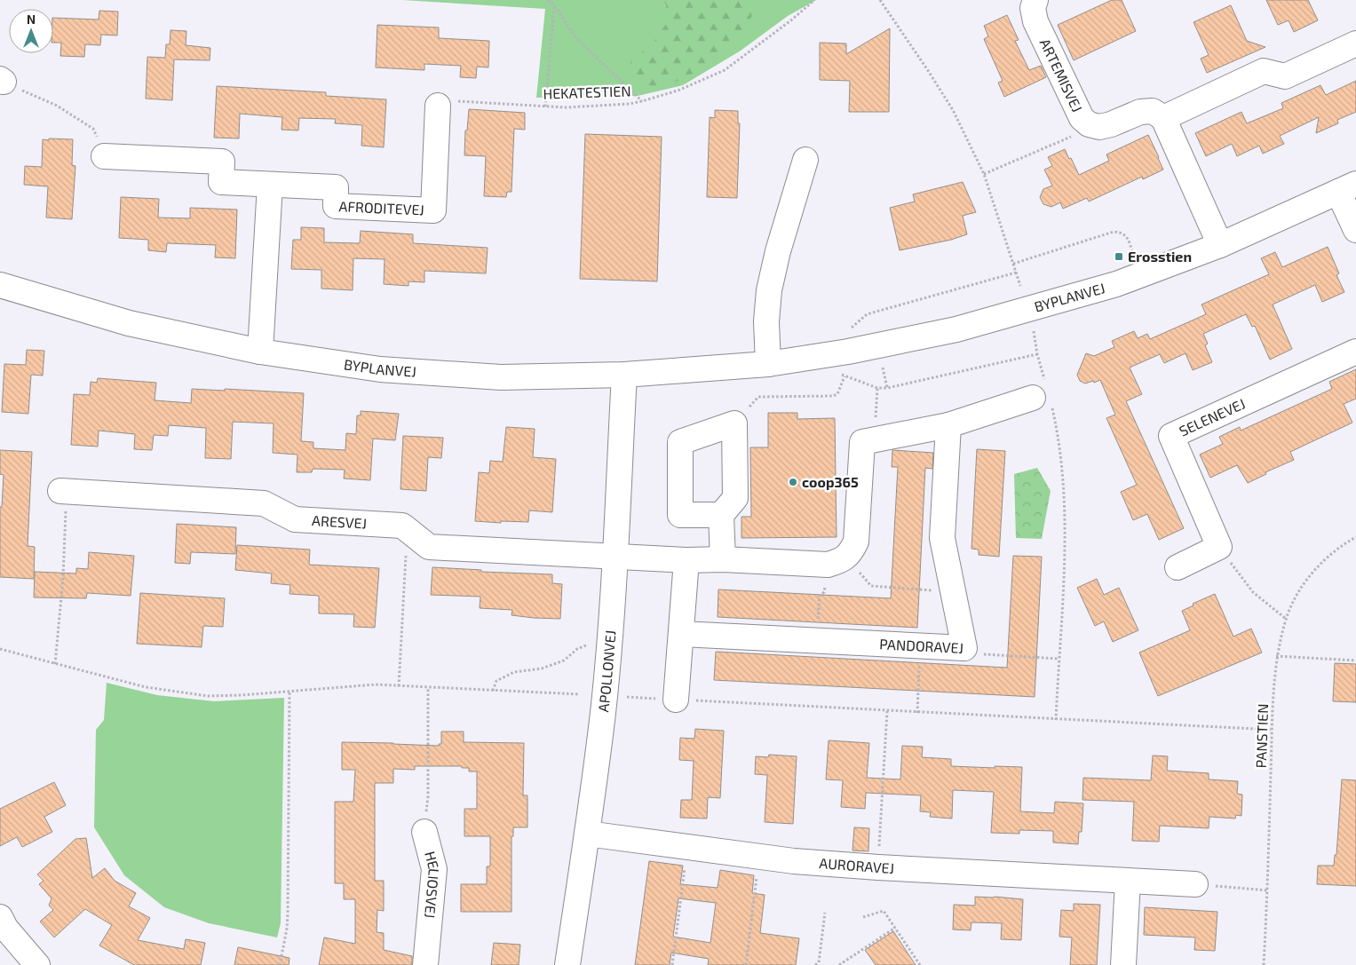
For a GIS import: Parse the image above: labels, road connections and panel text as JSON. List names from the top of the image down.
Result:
{
  "streets": {
    "street": [
      "ARTEMISVEJ",
      "AFRODITEVEJ",
      "BYPLANVEJ",
      "SELENEVEJ",
      "ARESVEJ",
      "PANDORAVEJ",
      "APOLLONVEJ",
      "AURORAVEJ",
      "HELIOSVEJ"
    ],
    "path": ["HEKATESTIEN", "PANSTIEN"]
  },
  "crossings": [
    ["HEKATESTIEN", "AFRODITEVEJ"],
    ["BYPLANVEJ", "APOLLONVEJ"],
    ["APOLLONVEJ", "AURORAVEJ"]
  ],
  "places": {
    "transit": ["Erosstien"],
    "other": ["coop365"]
  },
  "north": "top"
}
